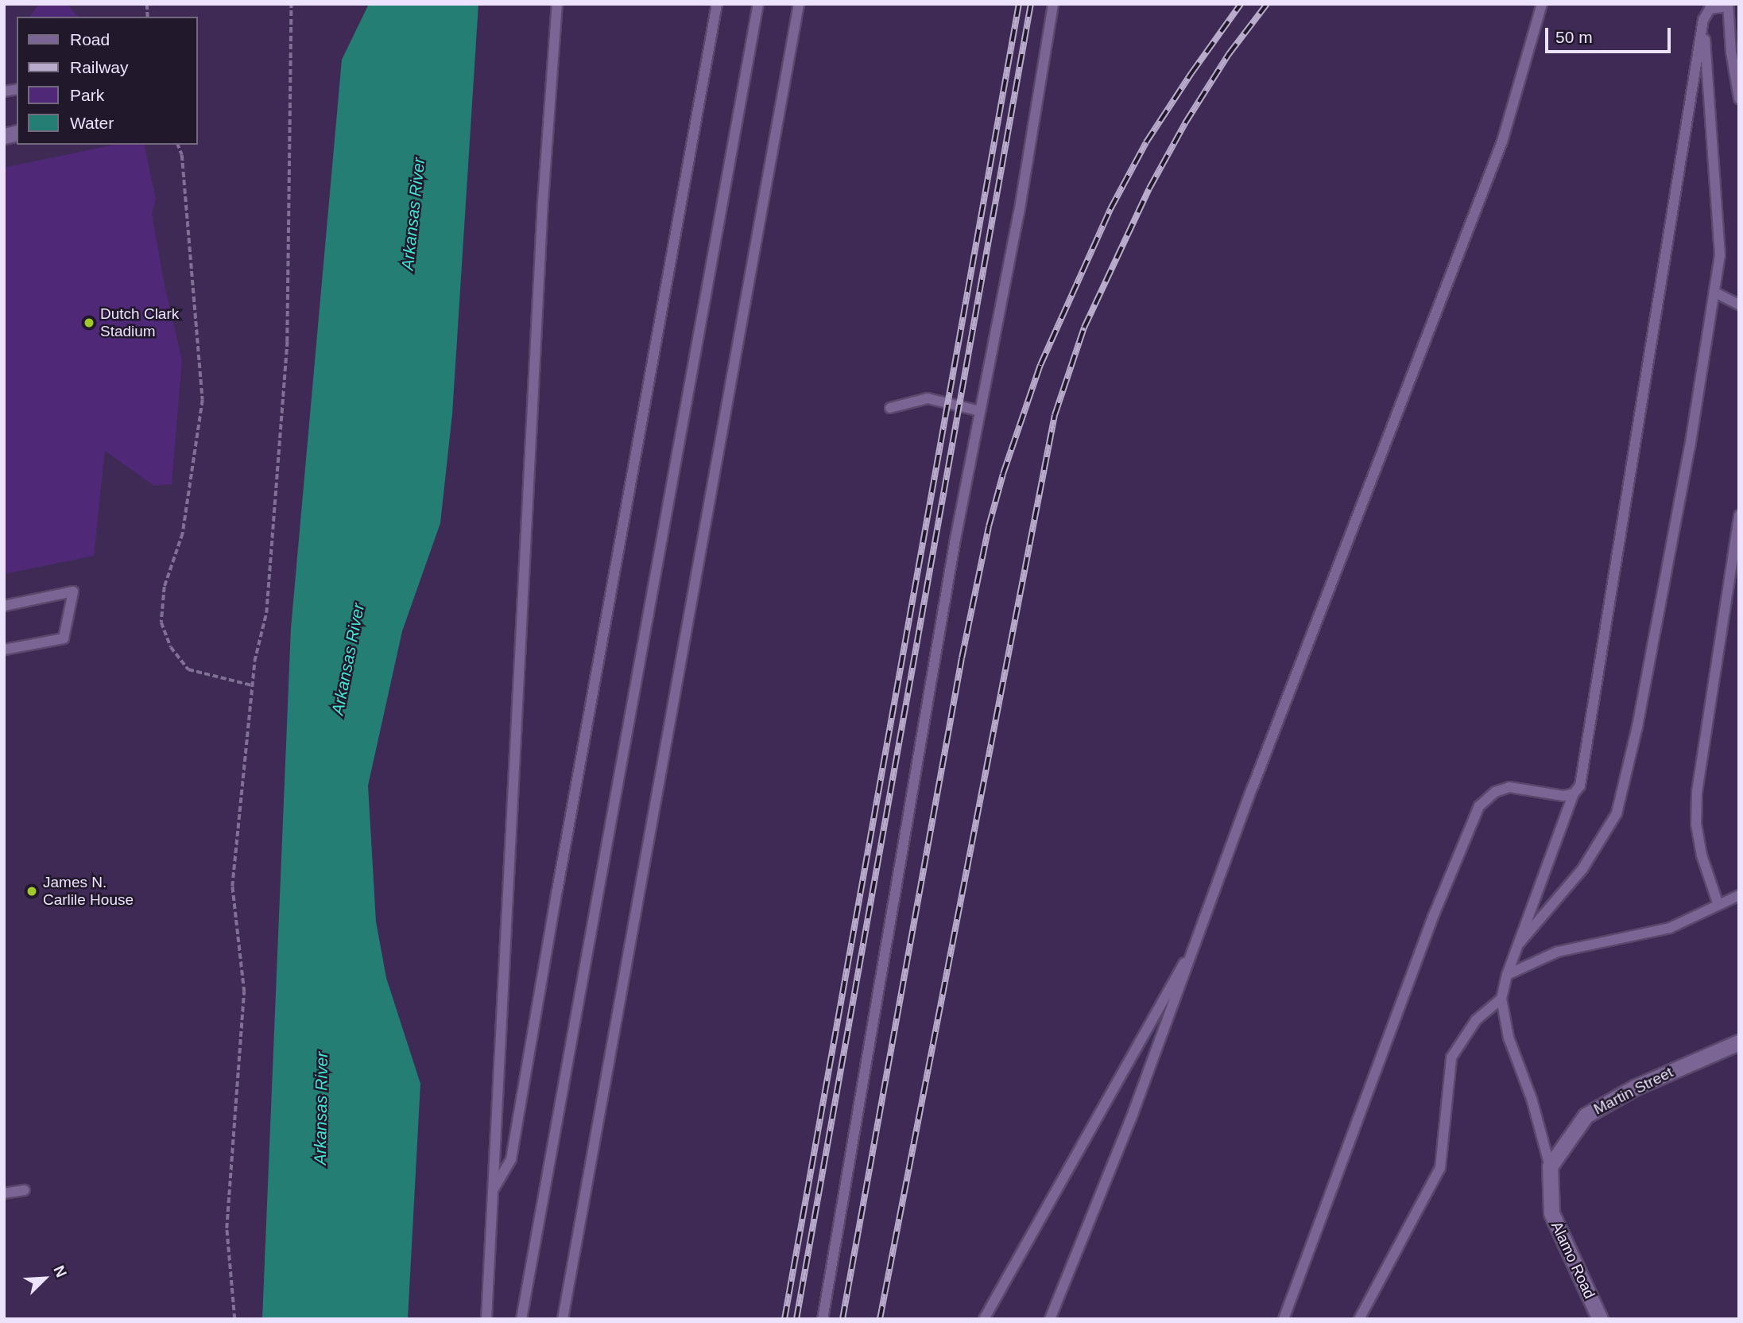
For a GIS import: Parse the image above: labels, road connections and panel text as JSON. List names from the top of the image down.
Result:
{
  "streets": {
    "street": ["Martin Street", "Alamo Road"]
  },
  "crossings": [
    ["Martin Street", "Alamo Road"]
  ],
  "water": ["Arkansas River"],
  "places": ["Dutch Clark Stadium", "James N. Carlile House"],
  "legend": [
    "Road",
    "Railway",
    "Park",
    "Water"
  ],
  "scale_bar": "50 m",
  "north": "top right"
}
